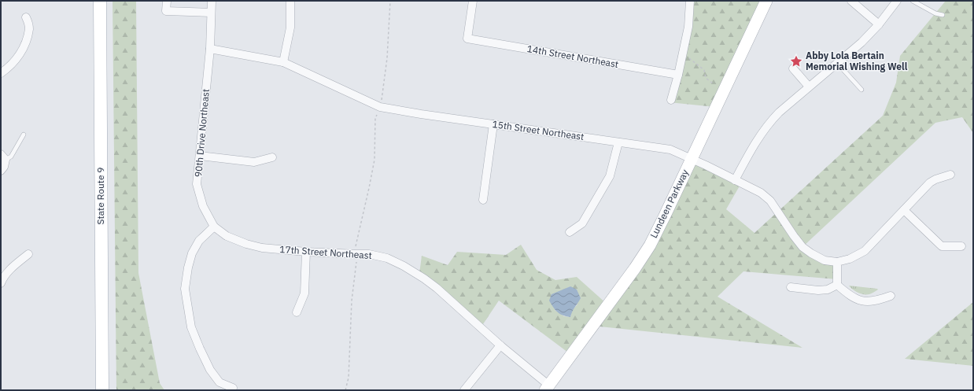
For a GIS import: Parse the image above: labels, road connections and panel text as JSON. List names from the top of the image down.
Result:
{
  "streets": {
    "main road": ["State Route 9", "Lundeen Parkway"],
    "street": [
      "14th Street Northeast",
      "15th Street Northeast",
      "90th Drive Northeast",
      "17th Street Northeast"
    ]
  },
  "crossings": [
    ["15th Street Northeast", "90th Drive Northeast"],
    ["15th Street Northeast", "Lundeen Parkway"],
    ["90th Drive Northeast", "17th Street Northeast"],
    ["Lundeen Parkway", "17th Street Northeast"]
  ],
  "places": {
    "place": ["Abby Lola Bertain Memorial Wishing Well"]
  }
}
